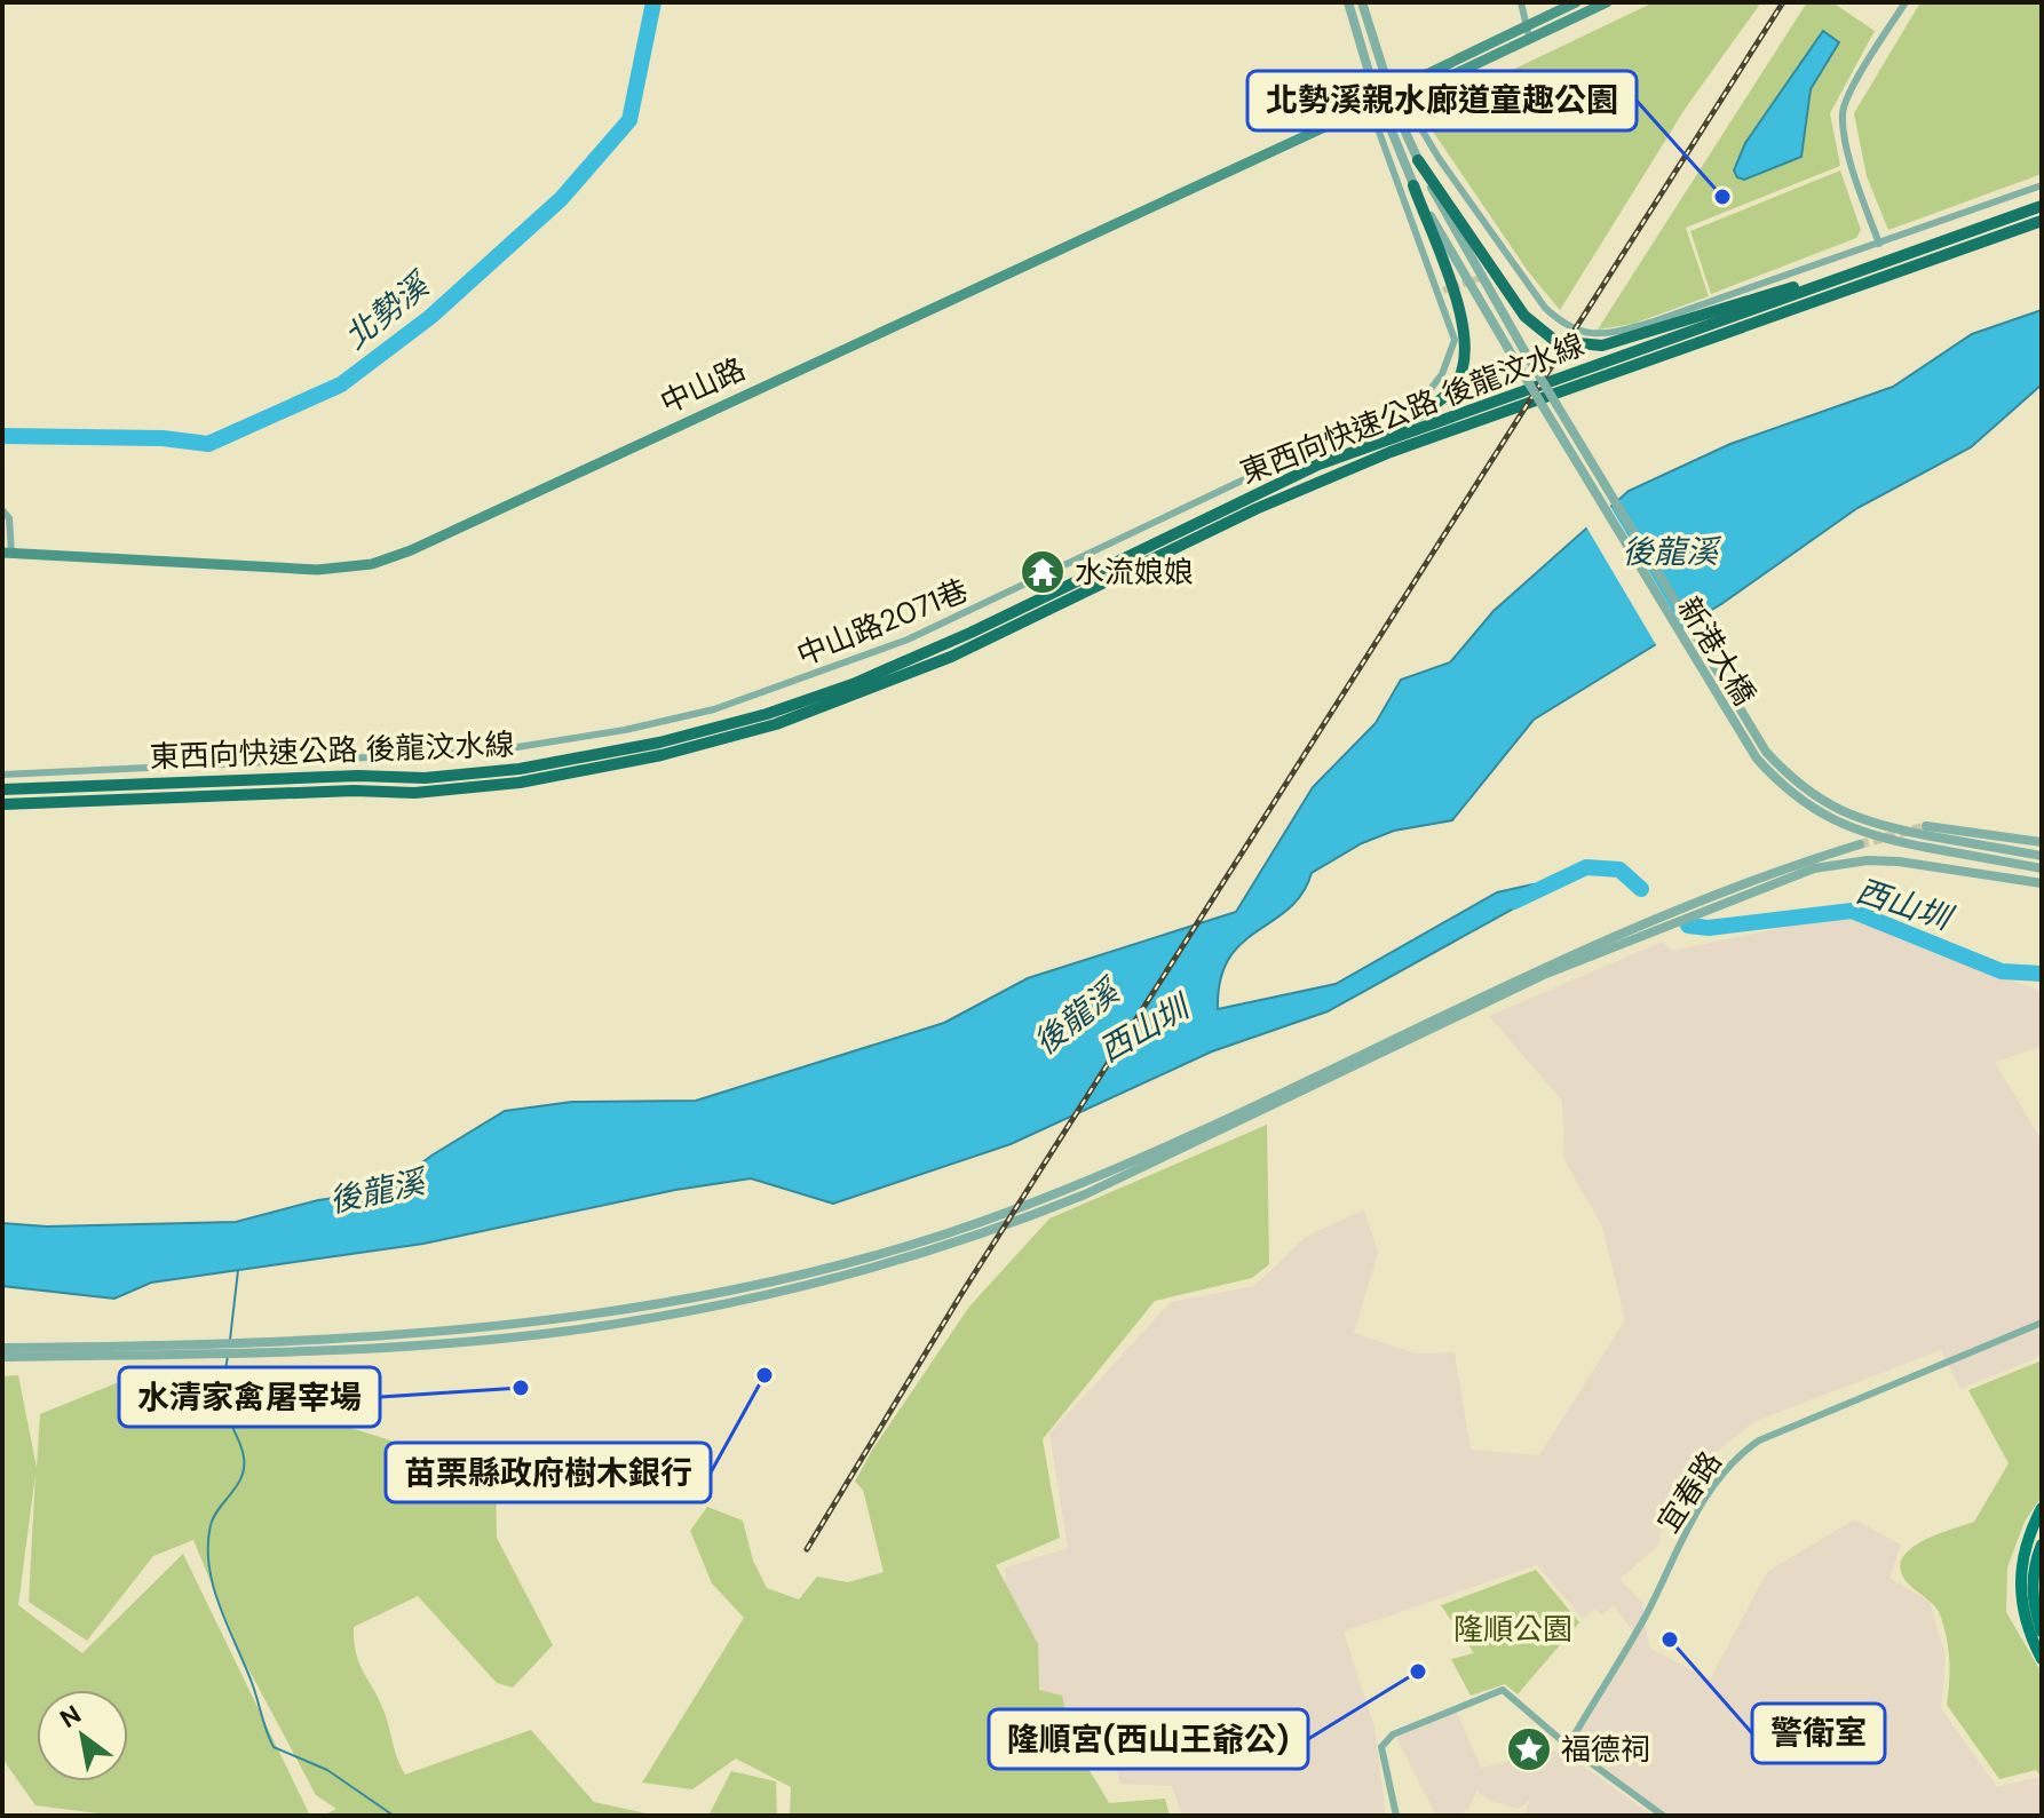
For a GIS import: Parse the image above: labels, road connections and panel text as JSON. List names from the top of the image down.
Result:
{
  "streets": {
    "highway": ["東西向快速公路 後龍汶水線"],
    "main road": ["中山路"],
    "street": ["中山路2071巷", "新港大橋", "宜春路"]
  },
  "crossings": [
    ["中山路", "中山路2071巷"],
    ["中山路", "新港大橋"],
    ["中山路2071巷", "新港大橋"]
  ],
  "water": ["北勢溪", "後龍溪", "西山圳"],
  "parks": ["隆順公園"],
  "places": {
    "other": [
      "北勢溪親水廊道童趣公園",
      "苗栗縣政府樹木銀行",
      "水清家禽屠宰場",
      "警衛室",
      "隆順宮(西山王爺公)"
    ],
    "temple": ["水流娘娘"],
    "place": ["福德祠"]
  },
  "north": "top left"
}
